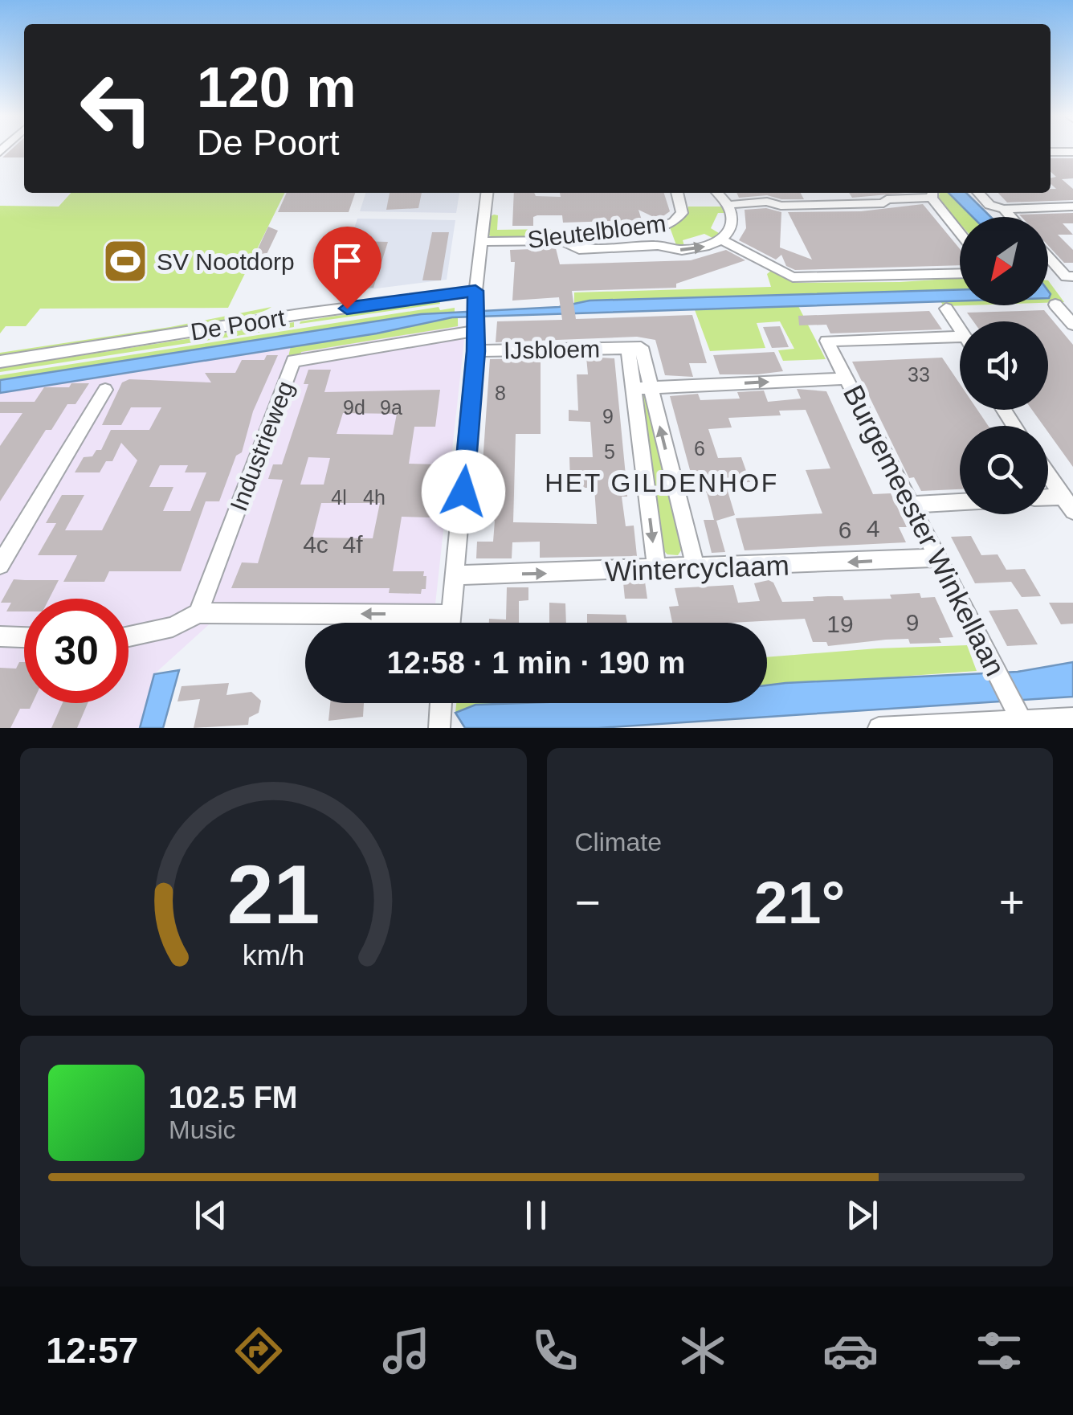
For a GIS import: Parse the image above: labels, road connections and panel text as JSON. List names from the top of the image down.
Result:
{
  "streets": {
    "street": [
      "Sleutelbloem",
      "De Poort",
      "IJsbloem",
      "Industrieweg",
      "Burgemeester Winkellaan",
      "Wintercyclaam"
    ]
  },
  "crossings": [
    ["De Poort", "Industrieweg"],
    ["IJsbloem", "Wintercyclaam"],
    ["Burgemeester Winkellaan", "Wintercyclaam"]
  ],
  "districts": ["HET GILDENHOF"],
  "places": {
    "sports": ["SV Nootdorp"]
  },
  "house_numbers": [
    "33",
    "8",
    "9d",
    "9a",
    "9",
    "6",
    "5",
    "4l",
    "4h",
    "4",
    "6",
    "4c",
    "4f",
    "9",
    "19"
  ],
  "north": "bottom left",
  "page": {
    "turn": ["120 m", "De Poort"],
    "limit": "30",
    "trip": "12:58 · 1 min · 190 m",
    "tile": "Climate",
    "heat": ["−", "21°", "+"],
    "song": ["102.5 FM", "Music"],
    "tabs": "12:57",
    "gauge": ["21", "km/h"]
  }
}
